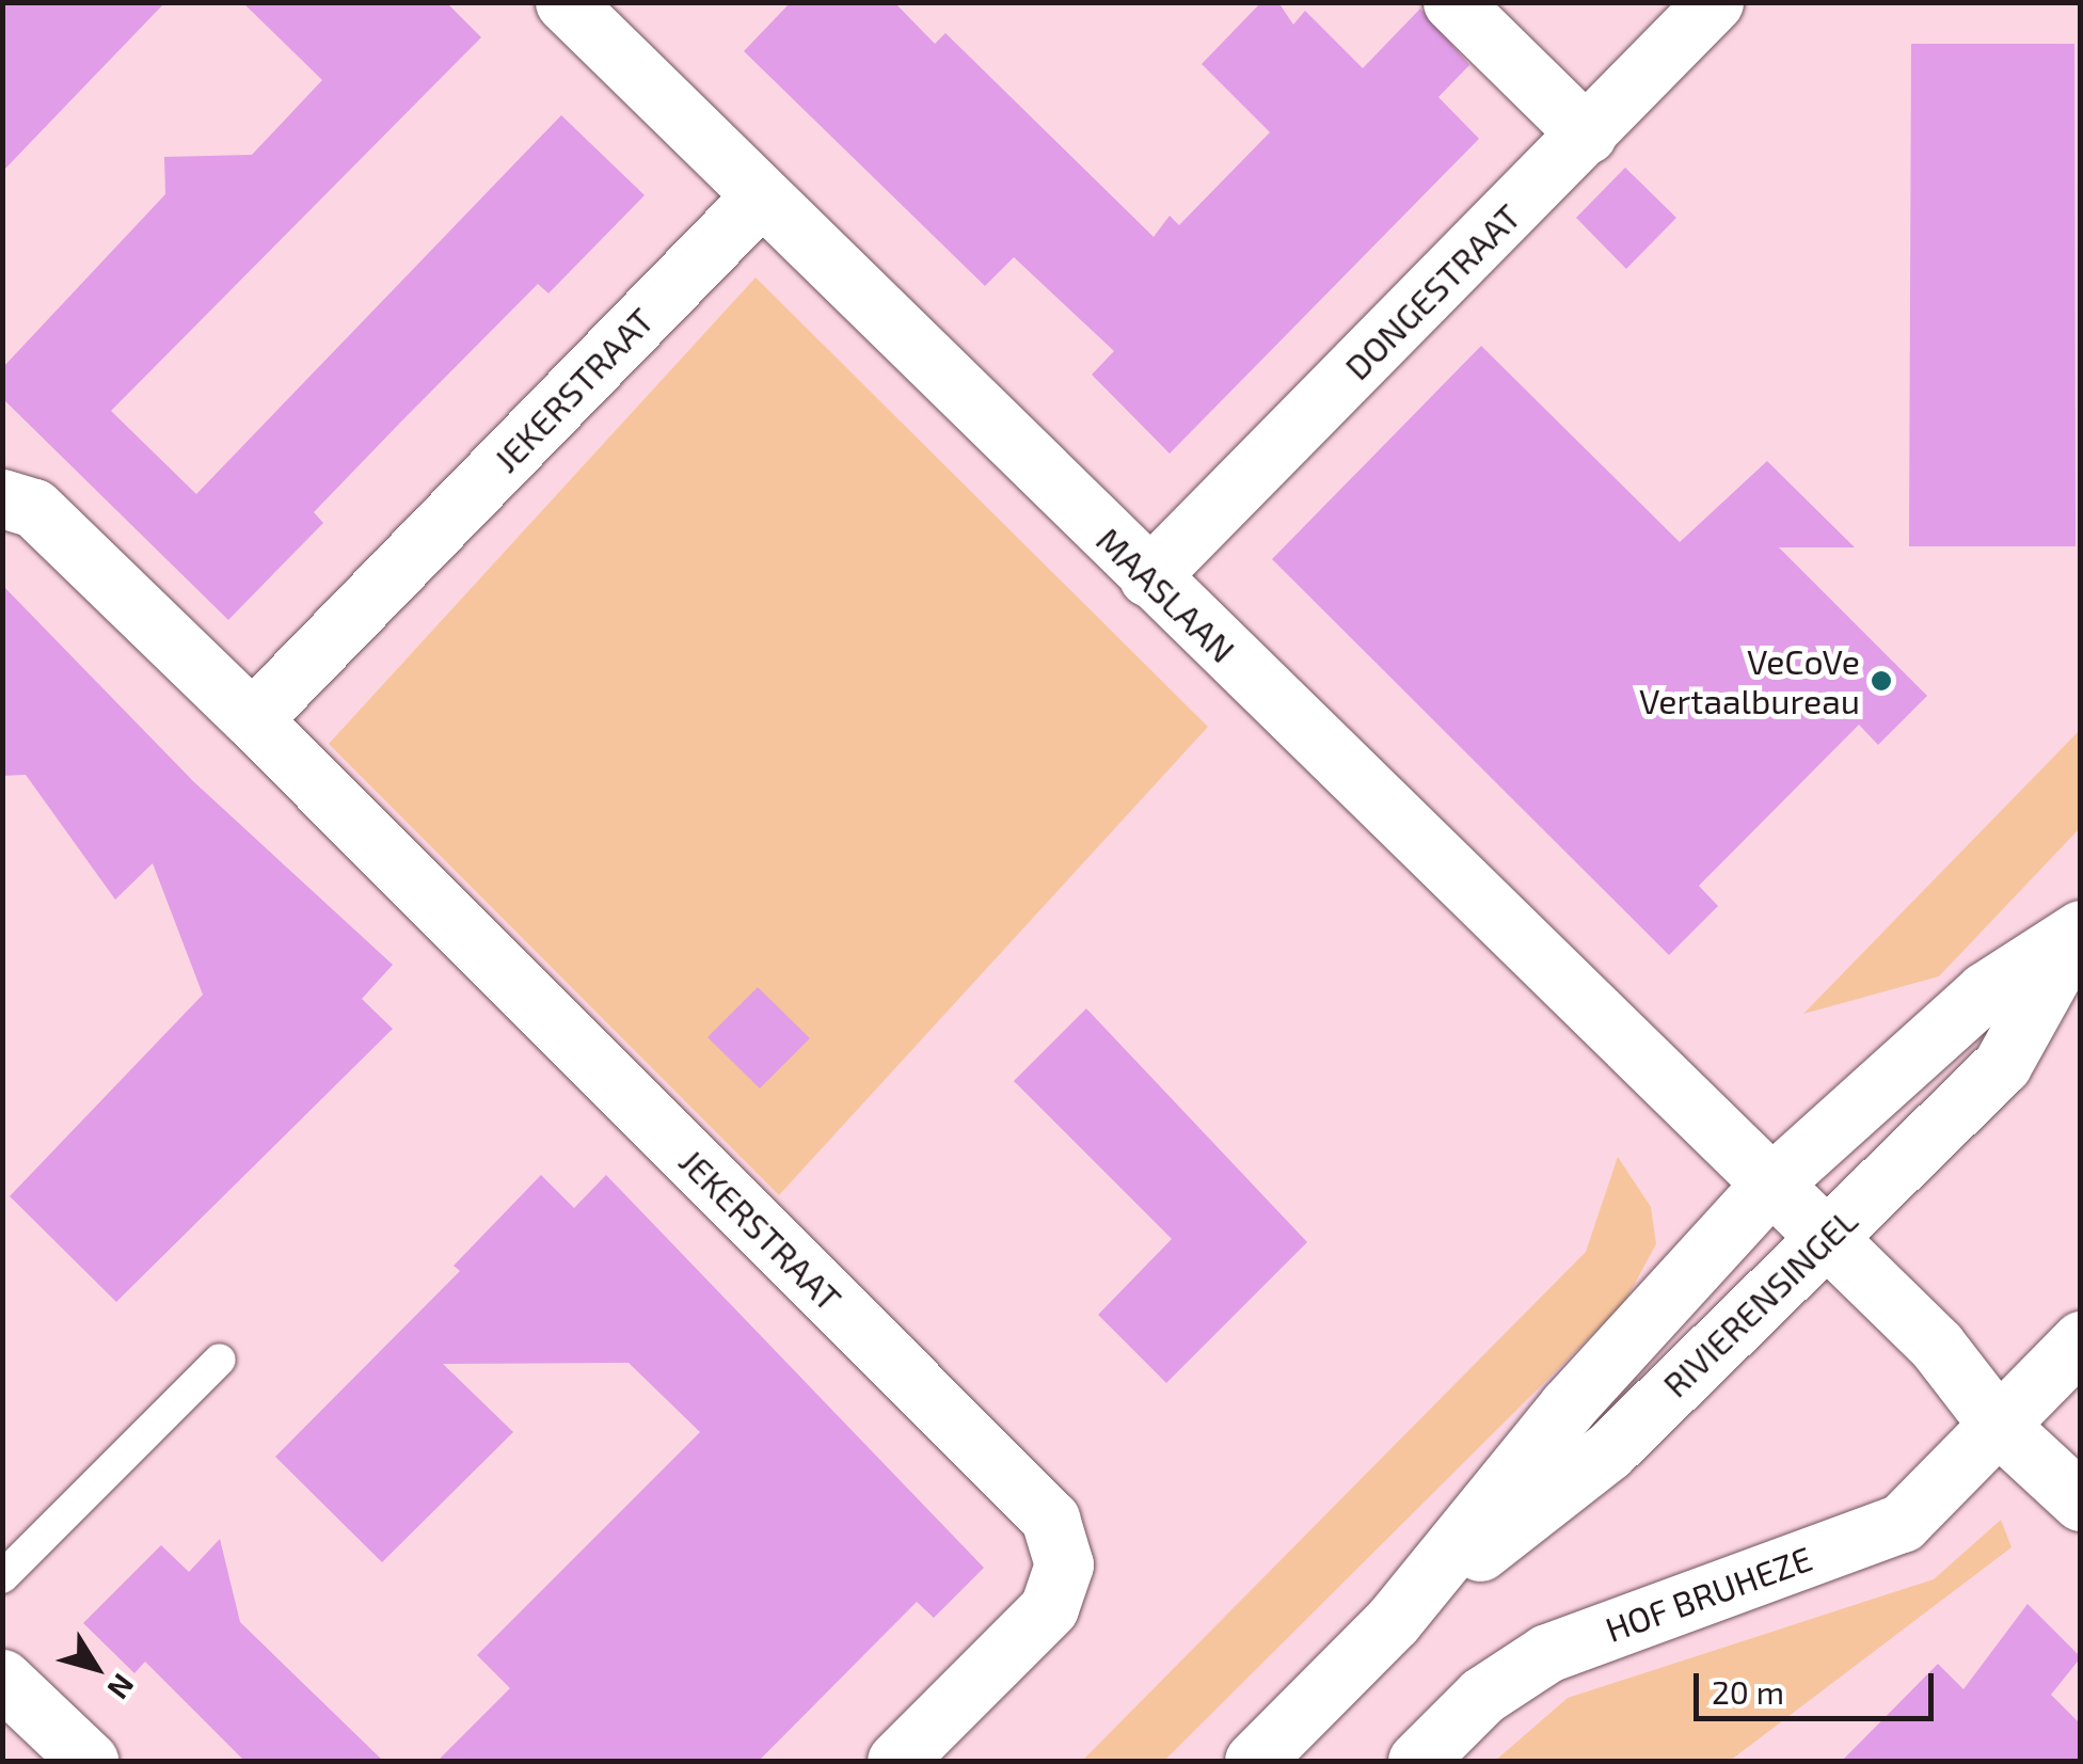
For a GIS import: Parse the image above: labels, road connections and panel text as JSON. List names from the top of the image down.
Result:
{
  "streets": {
    "street": [
      "DONGESTRAAT",
      "JEKERSTRAAT",
      "MAASLAAN",
      "RIVIERENSINGEL",
      "HOF BRUHEZE"
    ]
  },
  "crossings": [
    ["DONGESTRAAT", "MAASLAAN"],
    ["JEKERSTRAAT", "MAASLAAN"],
    ["MAASLAAN", "RIVIERENSINGEL"]
  ],
  "places": ["VeCoVe Vertaalbureau"],
  "scale_bar": "20 m",
  "north": "bottom right"
}
